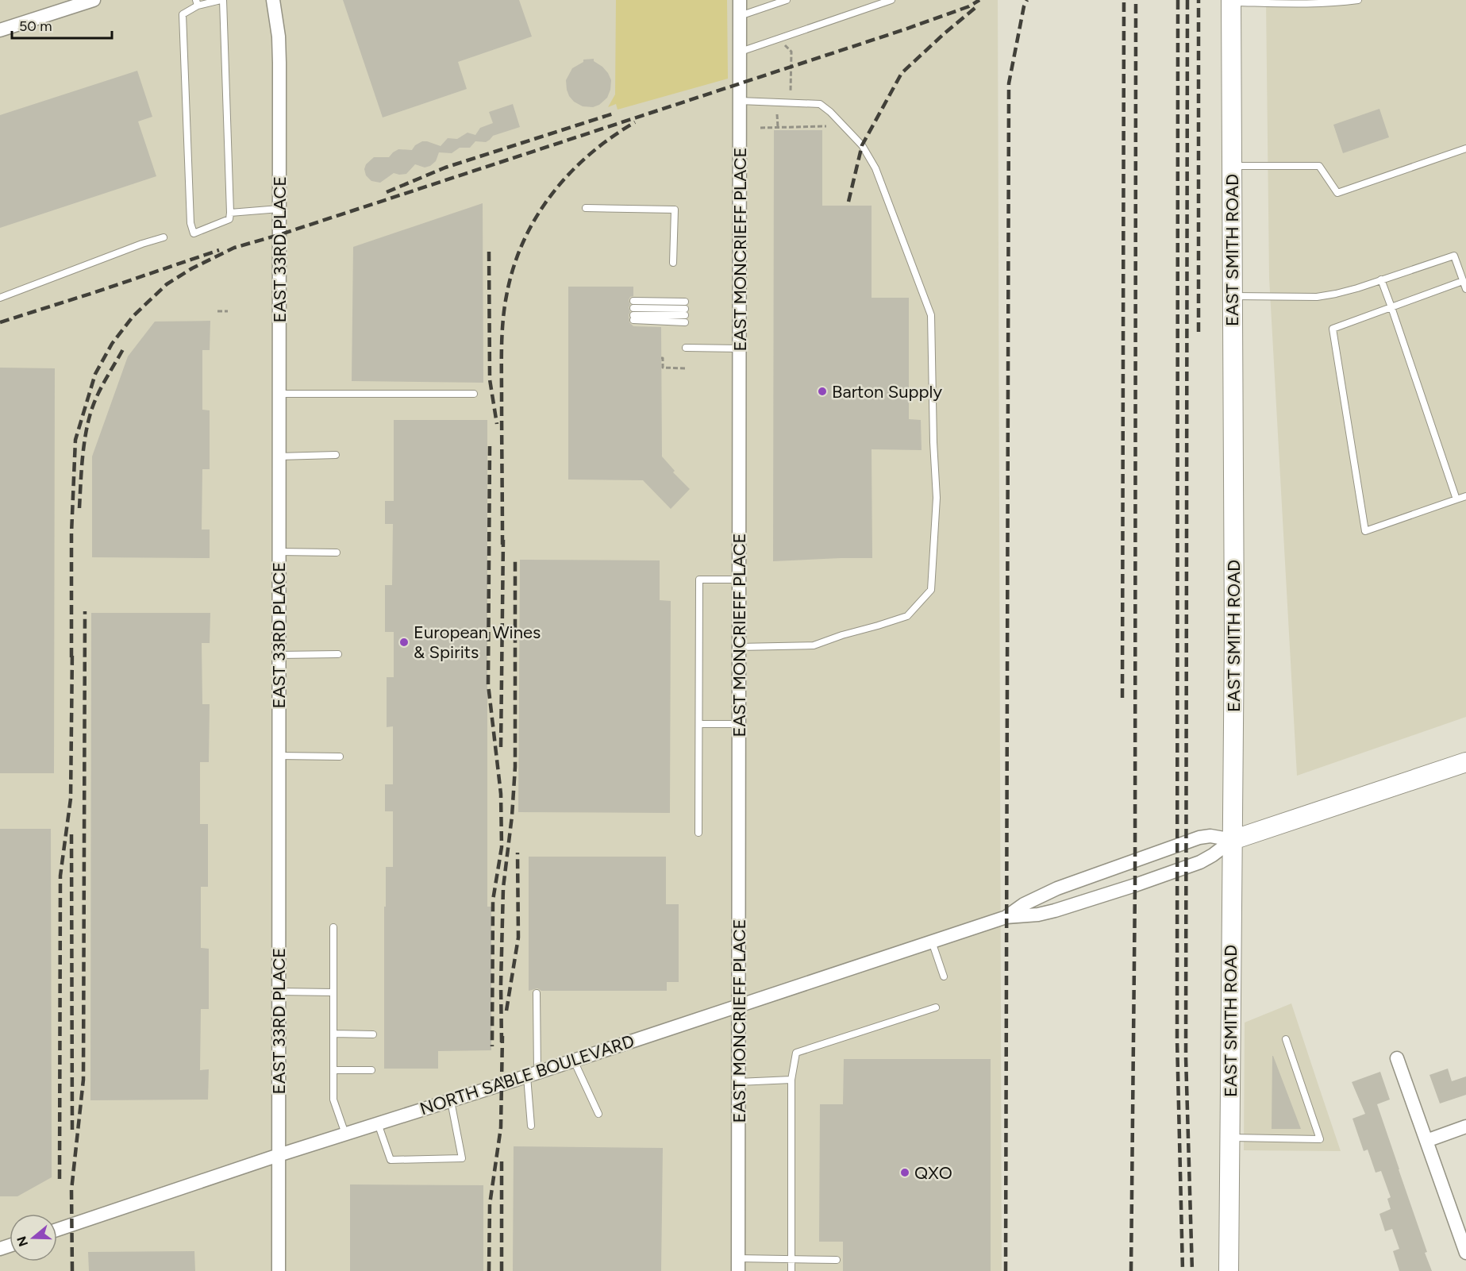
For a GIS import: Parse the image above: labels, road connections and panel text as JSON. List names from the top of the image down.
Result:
{
  "streets": {
    "street": [
      "EAST 33RD PLACE",
      "EAST MONCRIEFF PLACE",
      "EAST SMITH ROAD",
      "NORTH SABLE BOULEVARD"
    ]
  },
  "crossings": [
    ["EAST 33RD PLACE", "NORTH SABLE BOULEVARD"],
    ["EAST MONCRIEFF PLACE", "NORTH SABLE BOULEVARD"],
    ["EAST SMITH ROAD", "NORTH SABLE BOULEVARD"]
  ],
  "places": ["Barton Supply", "European Wines & Spirits", "QXO"],
  "scale_bar": "50 m",
  "north": "left"
}
